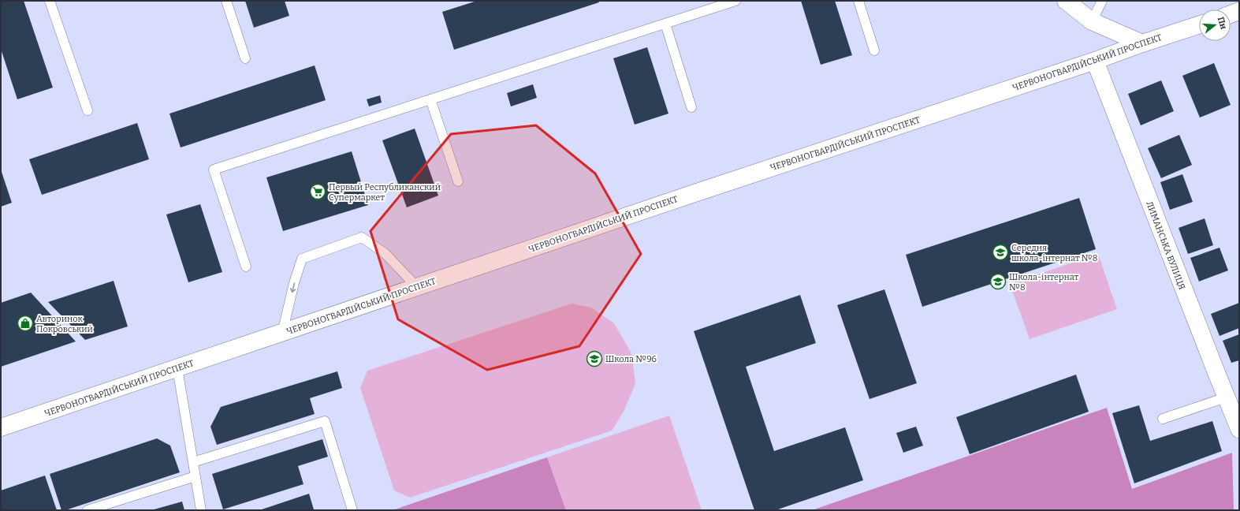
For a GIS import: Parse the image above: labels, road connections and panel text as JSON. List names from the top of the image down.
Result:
{
  "streets": {
    "main road": ["ЧЕРВОНОГВАРДІЙСЬКИЙ ПРОСПЕКТ", "ЛИМАНСЬКА ВУЛИЦЯ"]
  },
  "crossings": [
    ["ЧЕРВОНОГВАРДІЙСЬКИЙ ПРОСПЕКТ", "ЛИМАНСЬКА ВУЛИЦЯ"]
  ],
  "places": {
    "supermarket": ["Первый Республиканский Супермаркет"],
    "school or university": ["Середня школа-інтернат №8", "Школа-інтернат №8", "Школа №96"],
    "shop": ["Авторинок Покровський"]
  },
  "north": "right"
}
